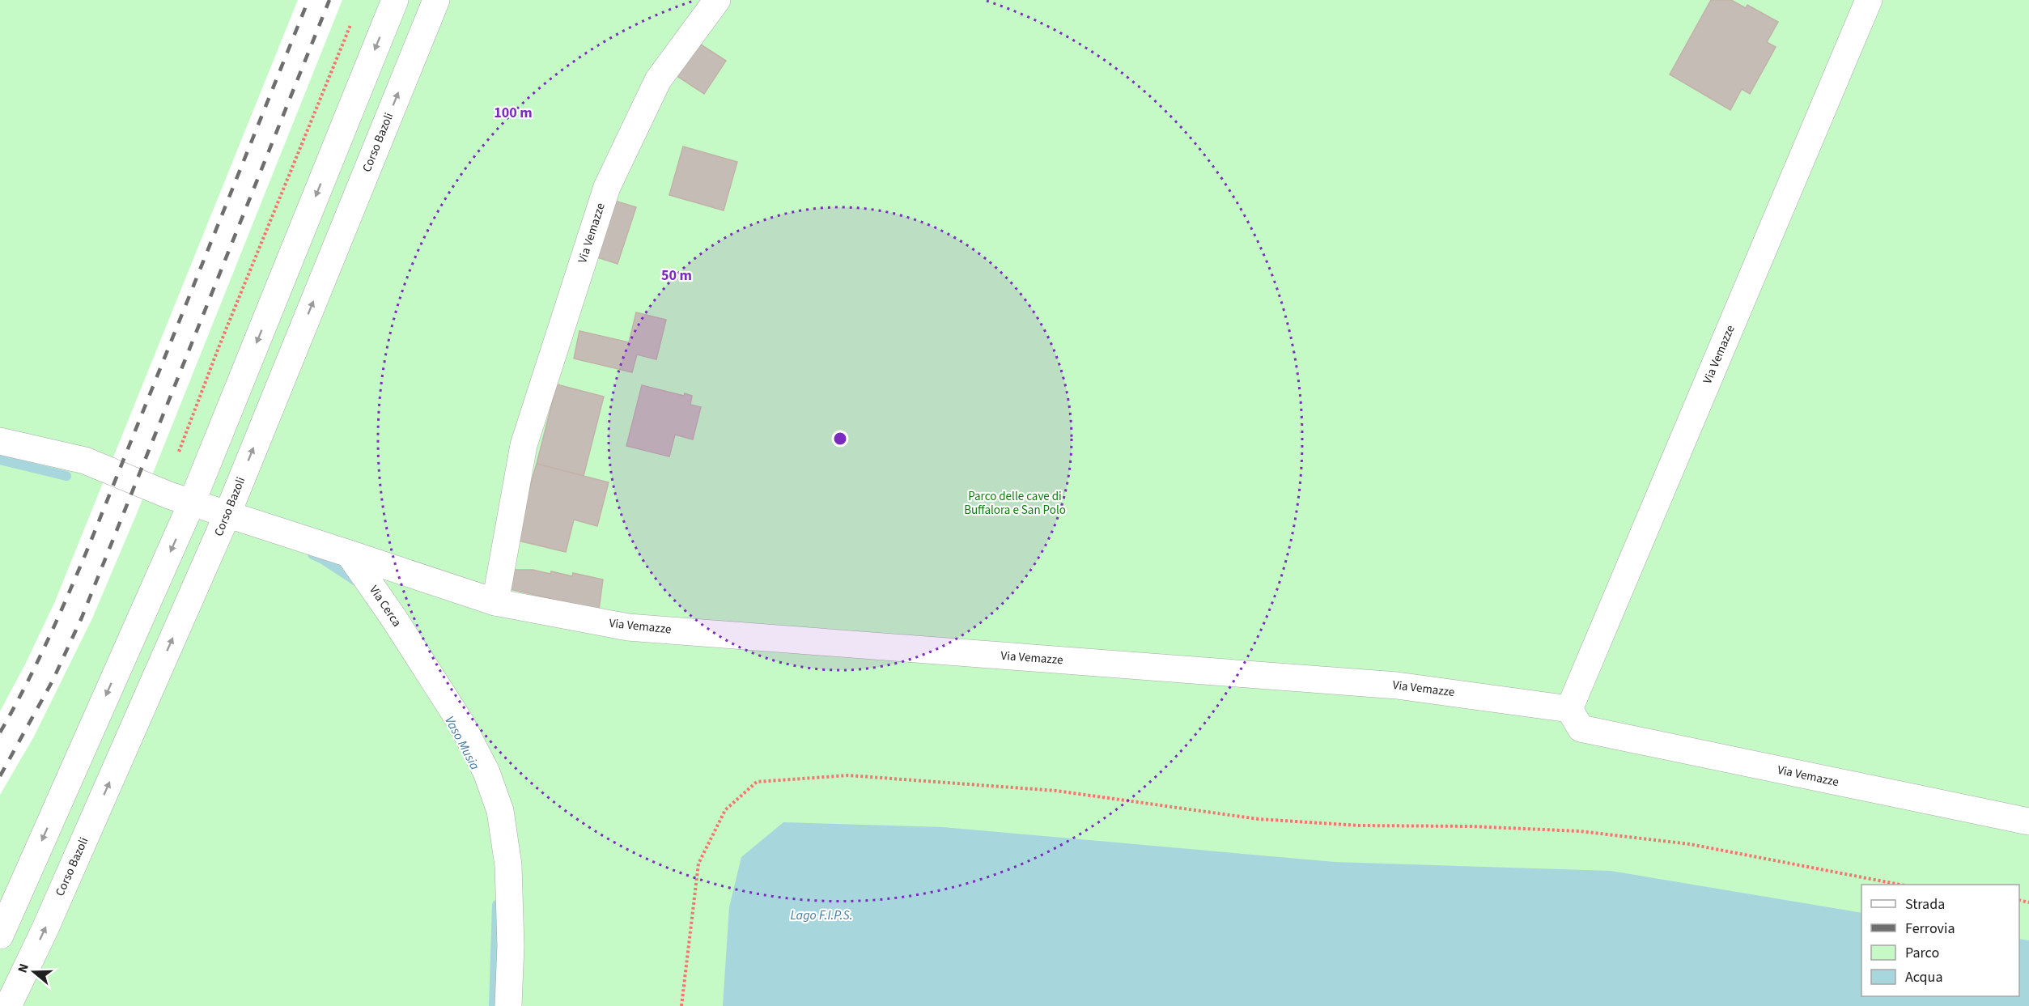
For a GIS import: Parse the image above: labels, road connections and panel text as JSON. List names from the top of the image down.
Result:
{
  "streets": {
    "street": ["Corso Bazoli", "Via Vemazze", "Via Cerca"]
  },
  "crossings": [
    ["Via Vemazze", "Via Cerca"]
  ],
  "water": ["Vaso Musia", "Lago F.I.P.S."],
  "parks": ["Parco delle cave di Buffalora e San Polo"],
  "legend": [
    "Strada",
    "Ferrovia",
    "Parco",
    "Acqua"
  ],
  "north": "left",
  "rings": ["100 m", "50 m"]
}
